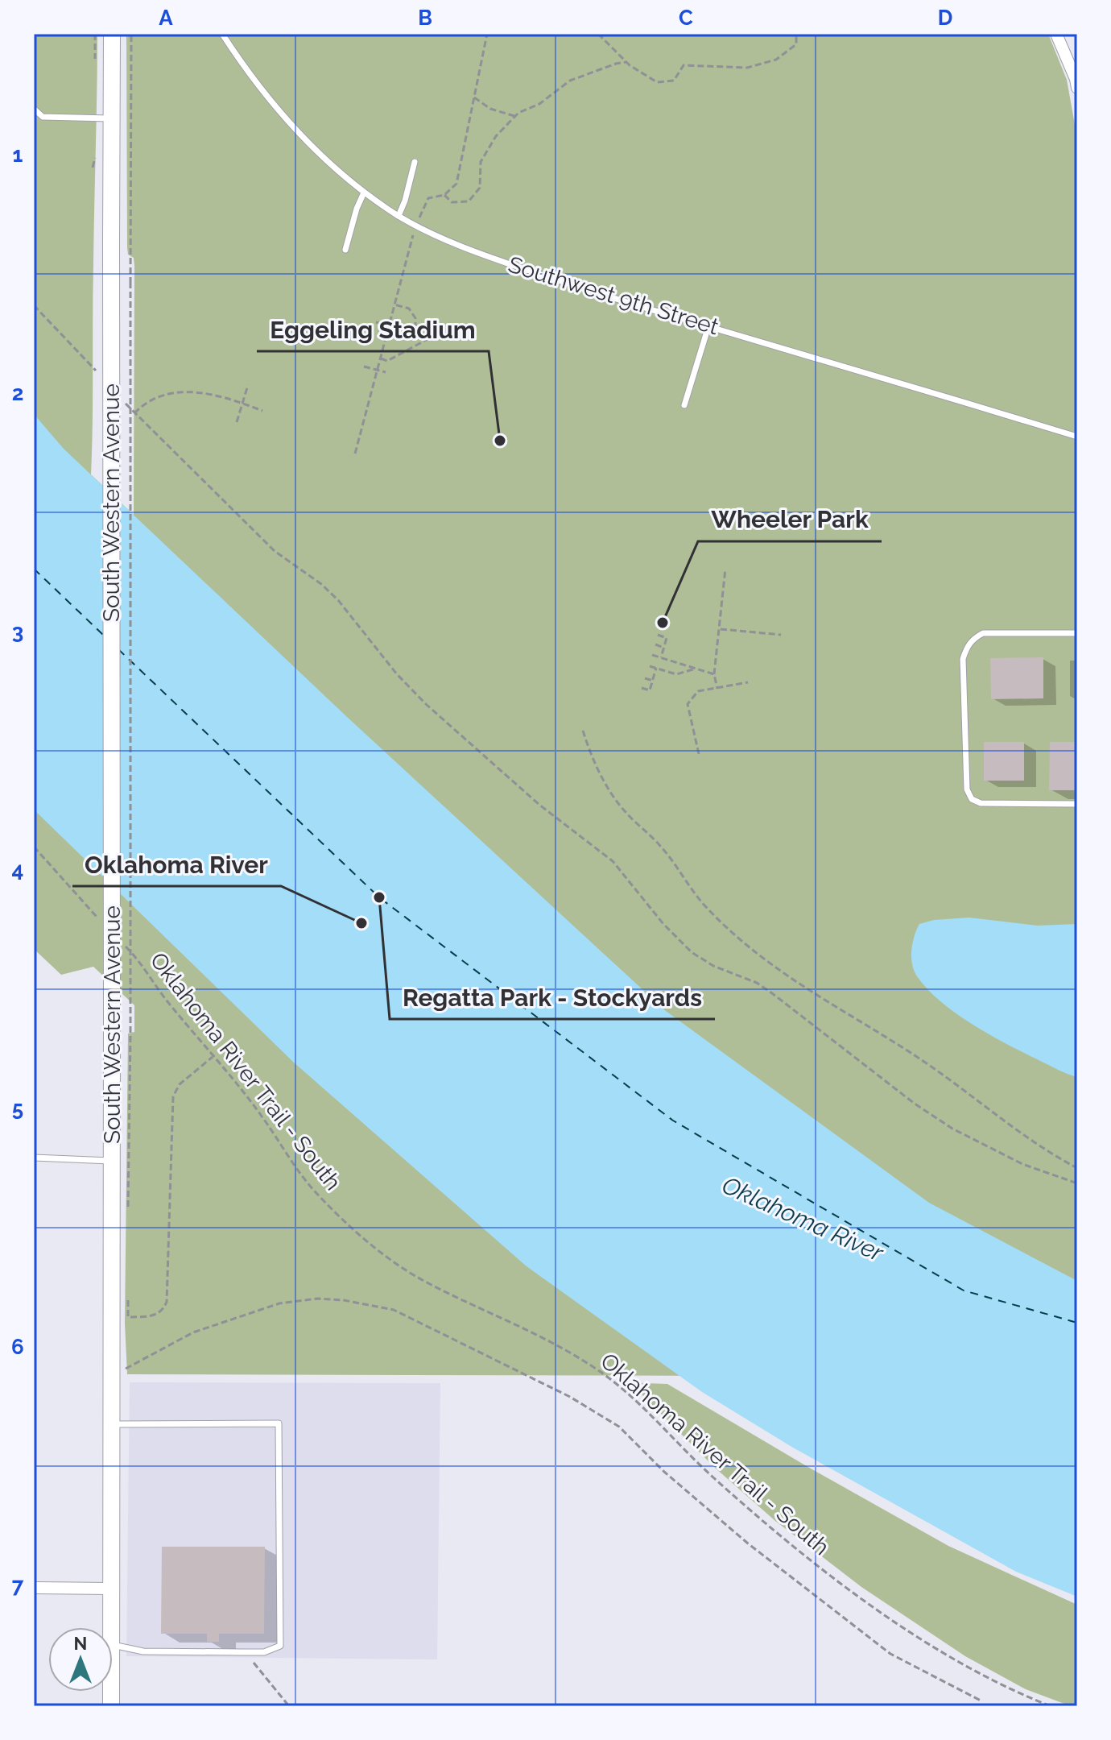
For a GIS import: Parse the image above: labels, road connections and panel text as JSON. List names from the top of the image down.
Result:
{
  "streets": {
    "main road": ["South Western Avenue"],
    "lane": ["Southwest 9th Street"],
    "path": ["Oklahoma River Trail - South"]
  },
  "water": ["Oklahoma River"],
  "places": [
    "Eggeling Stadium",
    "Wheeler Park",
    "Regatta Park - Stockyards",
    "Oklahoma River"
  ],
  "north": "top",
  "grid": {
    "columns": [
      "A",
      "B",
      "C",
      "D"
    ],
    "rows": [
      "1",
      "2",
      "3",
      "4",
      "5",
      "6",
      "7"
    ]
  }
}
